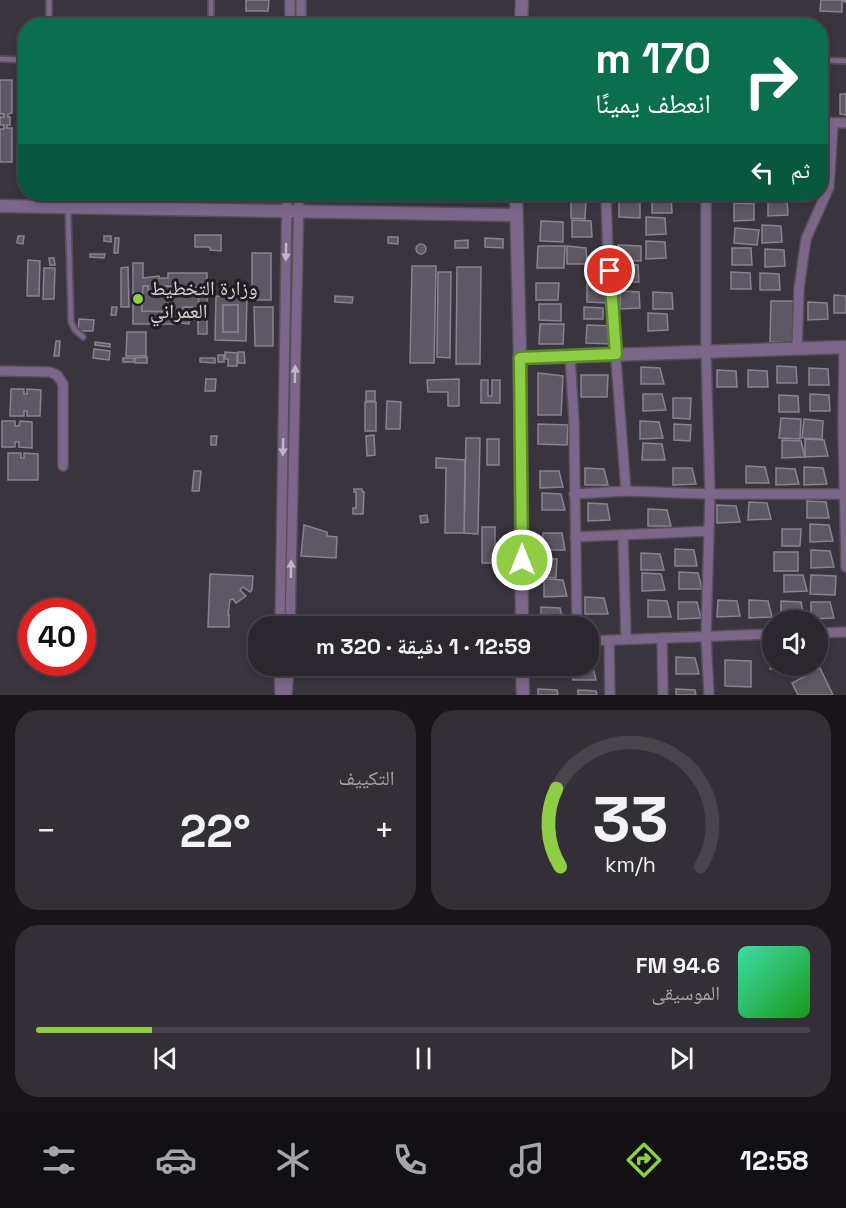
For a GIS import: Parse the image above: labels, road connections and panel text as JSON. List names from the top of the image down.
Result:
{
  "places": ["وزارة التخطيط العمراني"],
  "page": {
    "turn": ["170 m", "انعطف يمينًا"],
    "then": "ثم",
    "limit": "40",
    "trip": "12:59 · 1 دقيقة · 320 m",
    "tile": "التكييف",
    "heat": ["−", "22°", "+"],
    "song": ["94.6 FM", "الموسيقى"],
    "tabs": "12:58",
    "gauge": ["33", "km/h"]
  }
}
